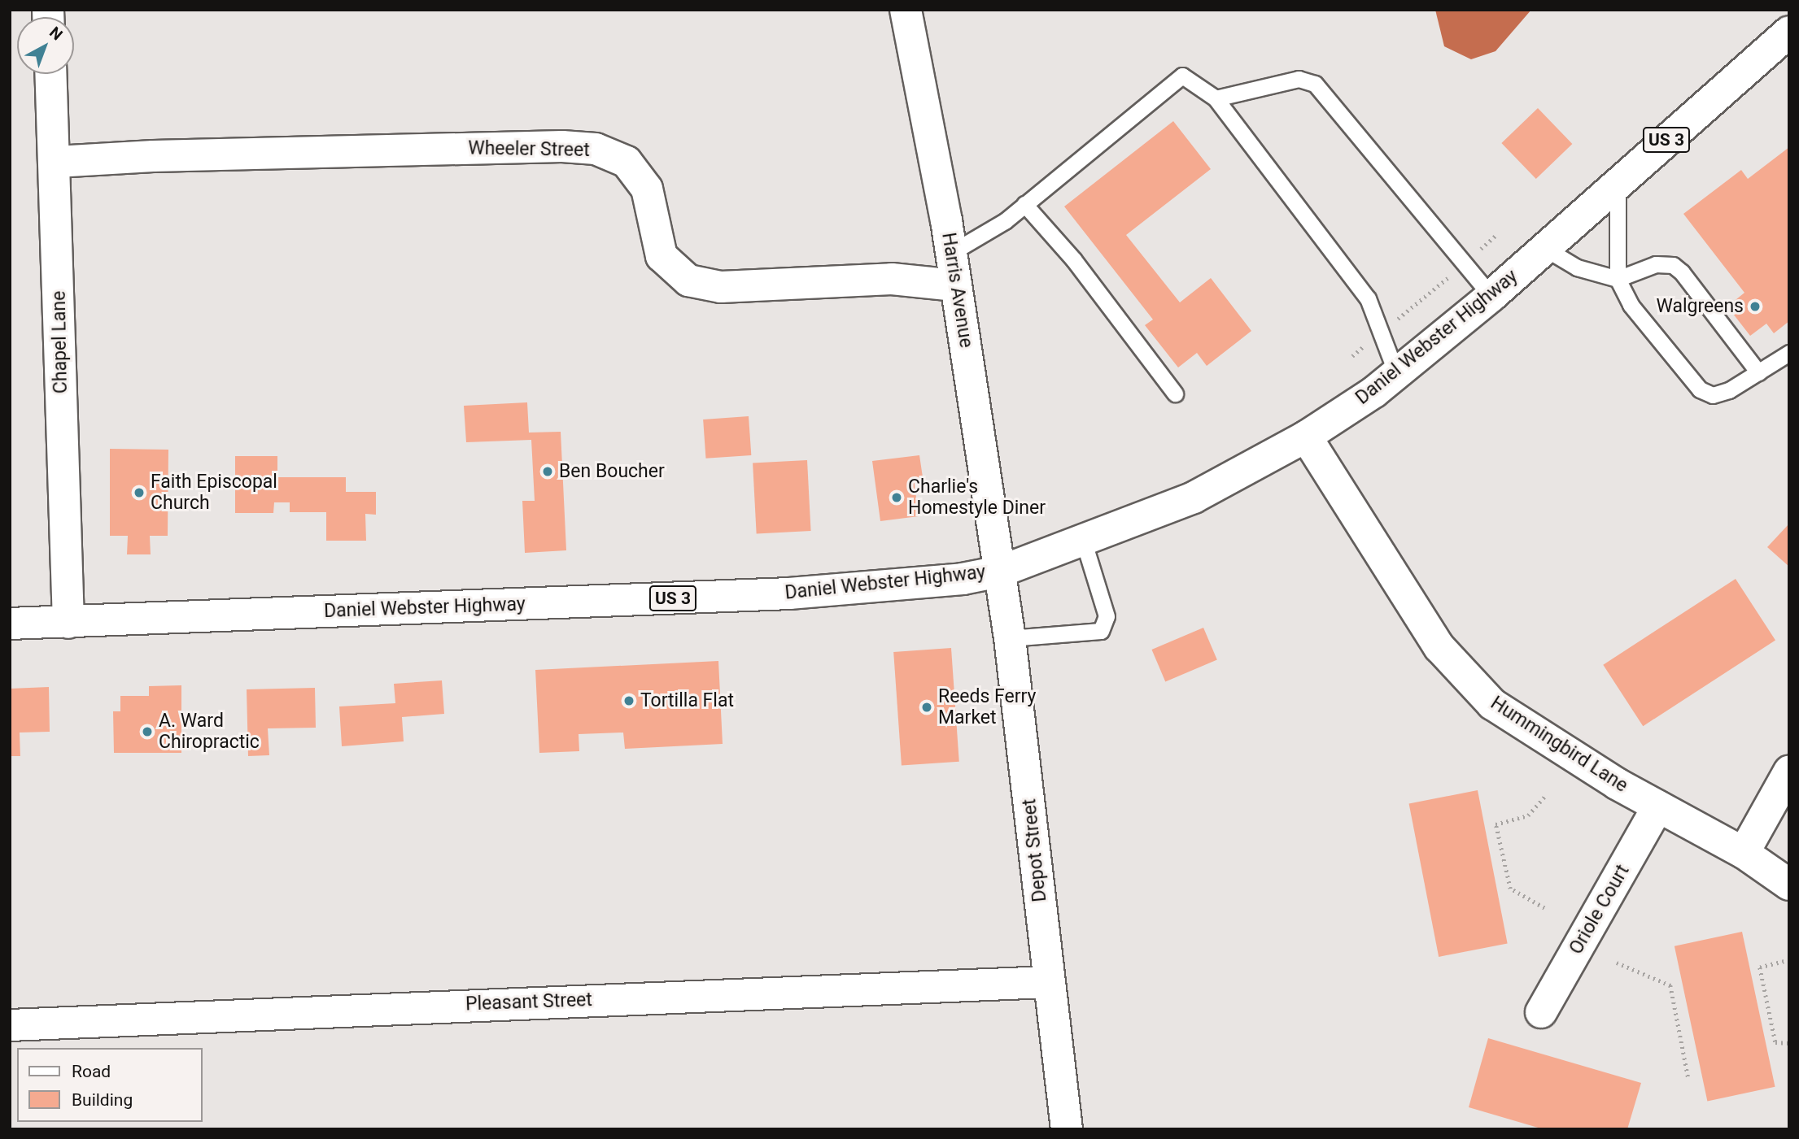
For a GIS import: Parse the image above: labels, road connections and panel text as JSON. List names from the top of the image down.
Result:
{
  "streets": {
    "street": [
      "US 3",
      "Wheeler Street",
      "Harris Avenue",
      "Daniel Webster Highway",
      "Chapel Lane",
      "Hummingbird Lane",
      "Depot Street",
      "Oriole Court",
      "Pleasant Street"
    ]
  },
  "crossings": [
    ["Wheeler Street", "Harris Avenue"],
    ["Wheeler Street", "Chapel Lane"],
    ["Harris Avenue", "Daniel Webster Highway"],
    ["Harris Avenue", "Depot Street"],
    ["Daniel Webster Highway", "Chapel Lane"],
    ["Daniel Webster Highway", "Hummingbird Lane"],
    ["Daniel Webster Highway", "Depot Street"],
    ["Hummingbird Lane", "Oriole Court"],
    ["Depot Street", "Pleasant Street"]
  ],
  "places": [
    "Walgreens",
    "Ben Boucher",
    "Faith Episcopal Church",
    "Charlie's Homestyle Diner",
    "Tortilla Flat",
    "Reeds Ferry Market",
    "A. Ward Chiropractic"
  ],
  "legend": ["Road", "Building"],
  "north": "top right"
}
